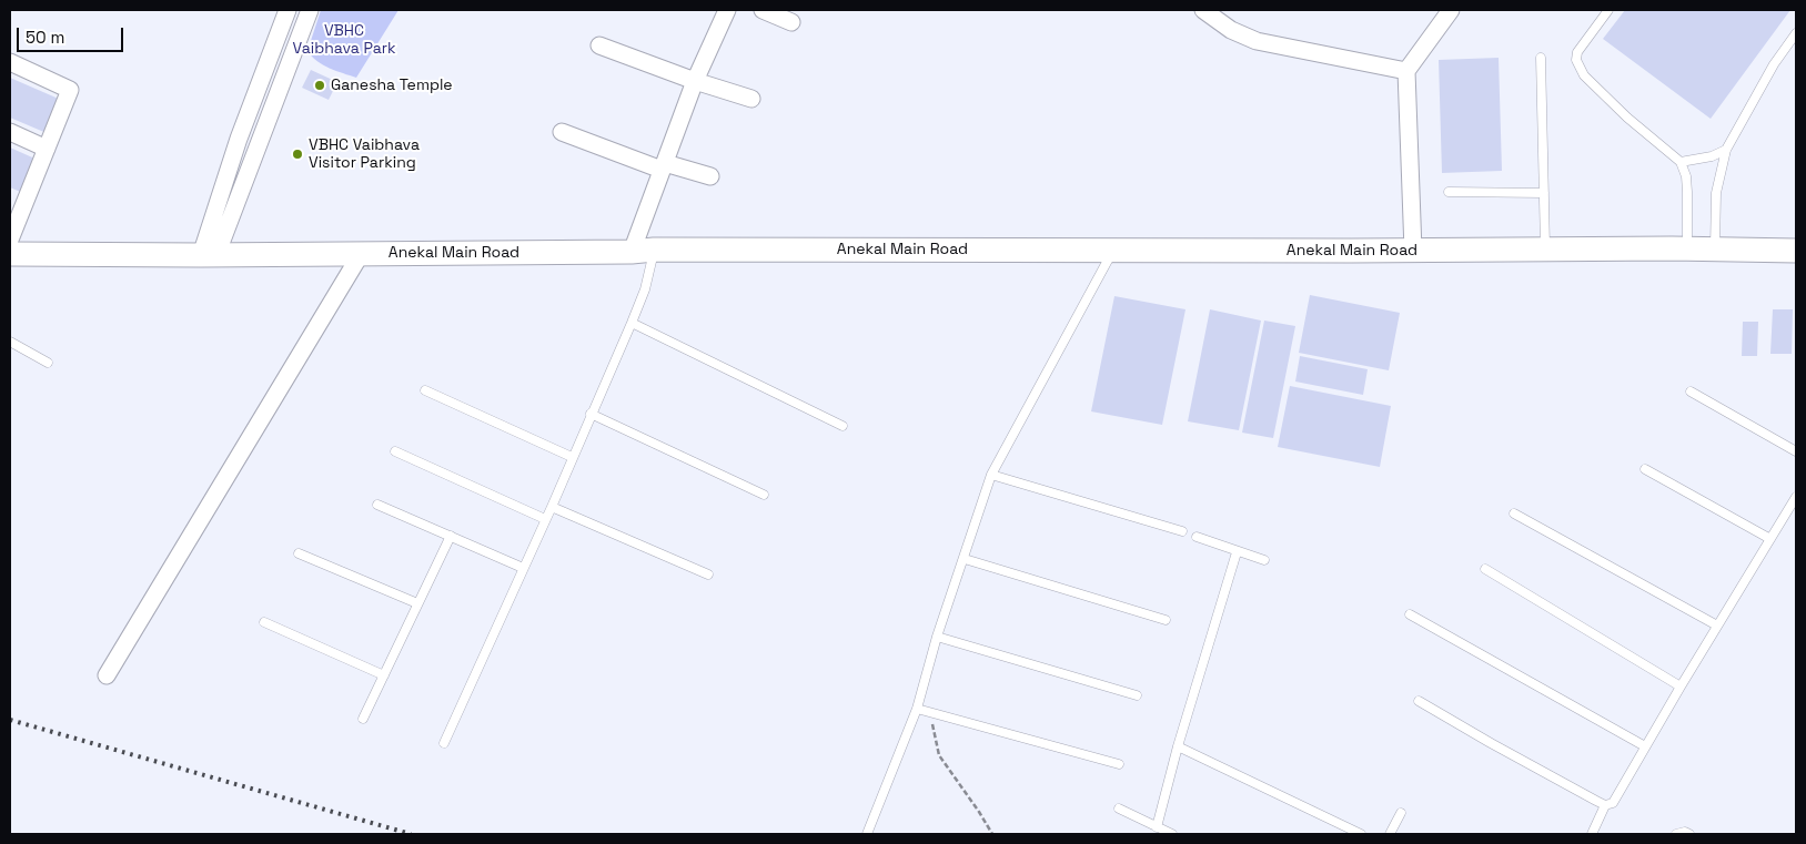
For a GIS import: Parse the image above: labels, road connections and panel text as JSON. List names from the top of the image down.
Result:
{
  "streets": {
    "main road": ["Anekal Main Road"]
  },
  "parks": ["VBHC Vaibhava Park"],
  "places": ["Ganesha Temple", "VBHC Vaibhava Visitor Parking"],
  "scale_bar": "50 m"
}
